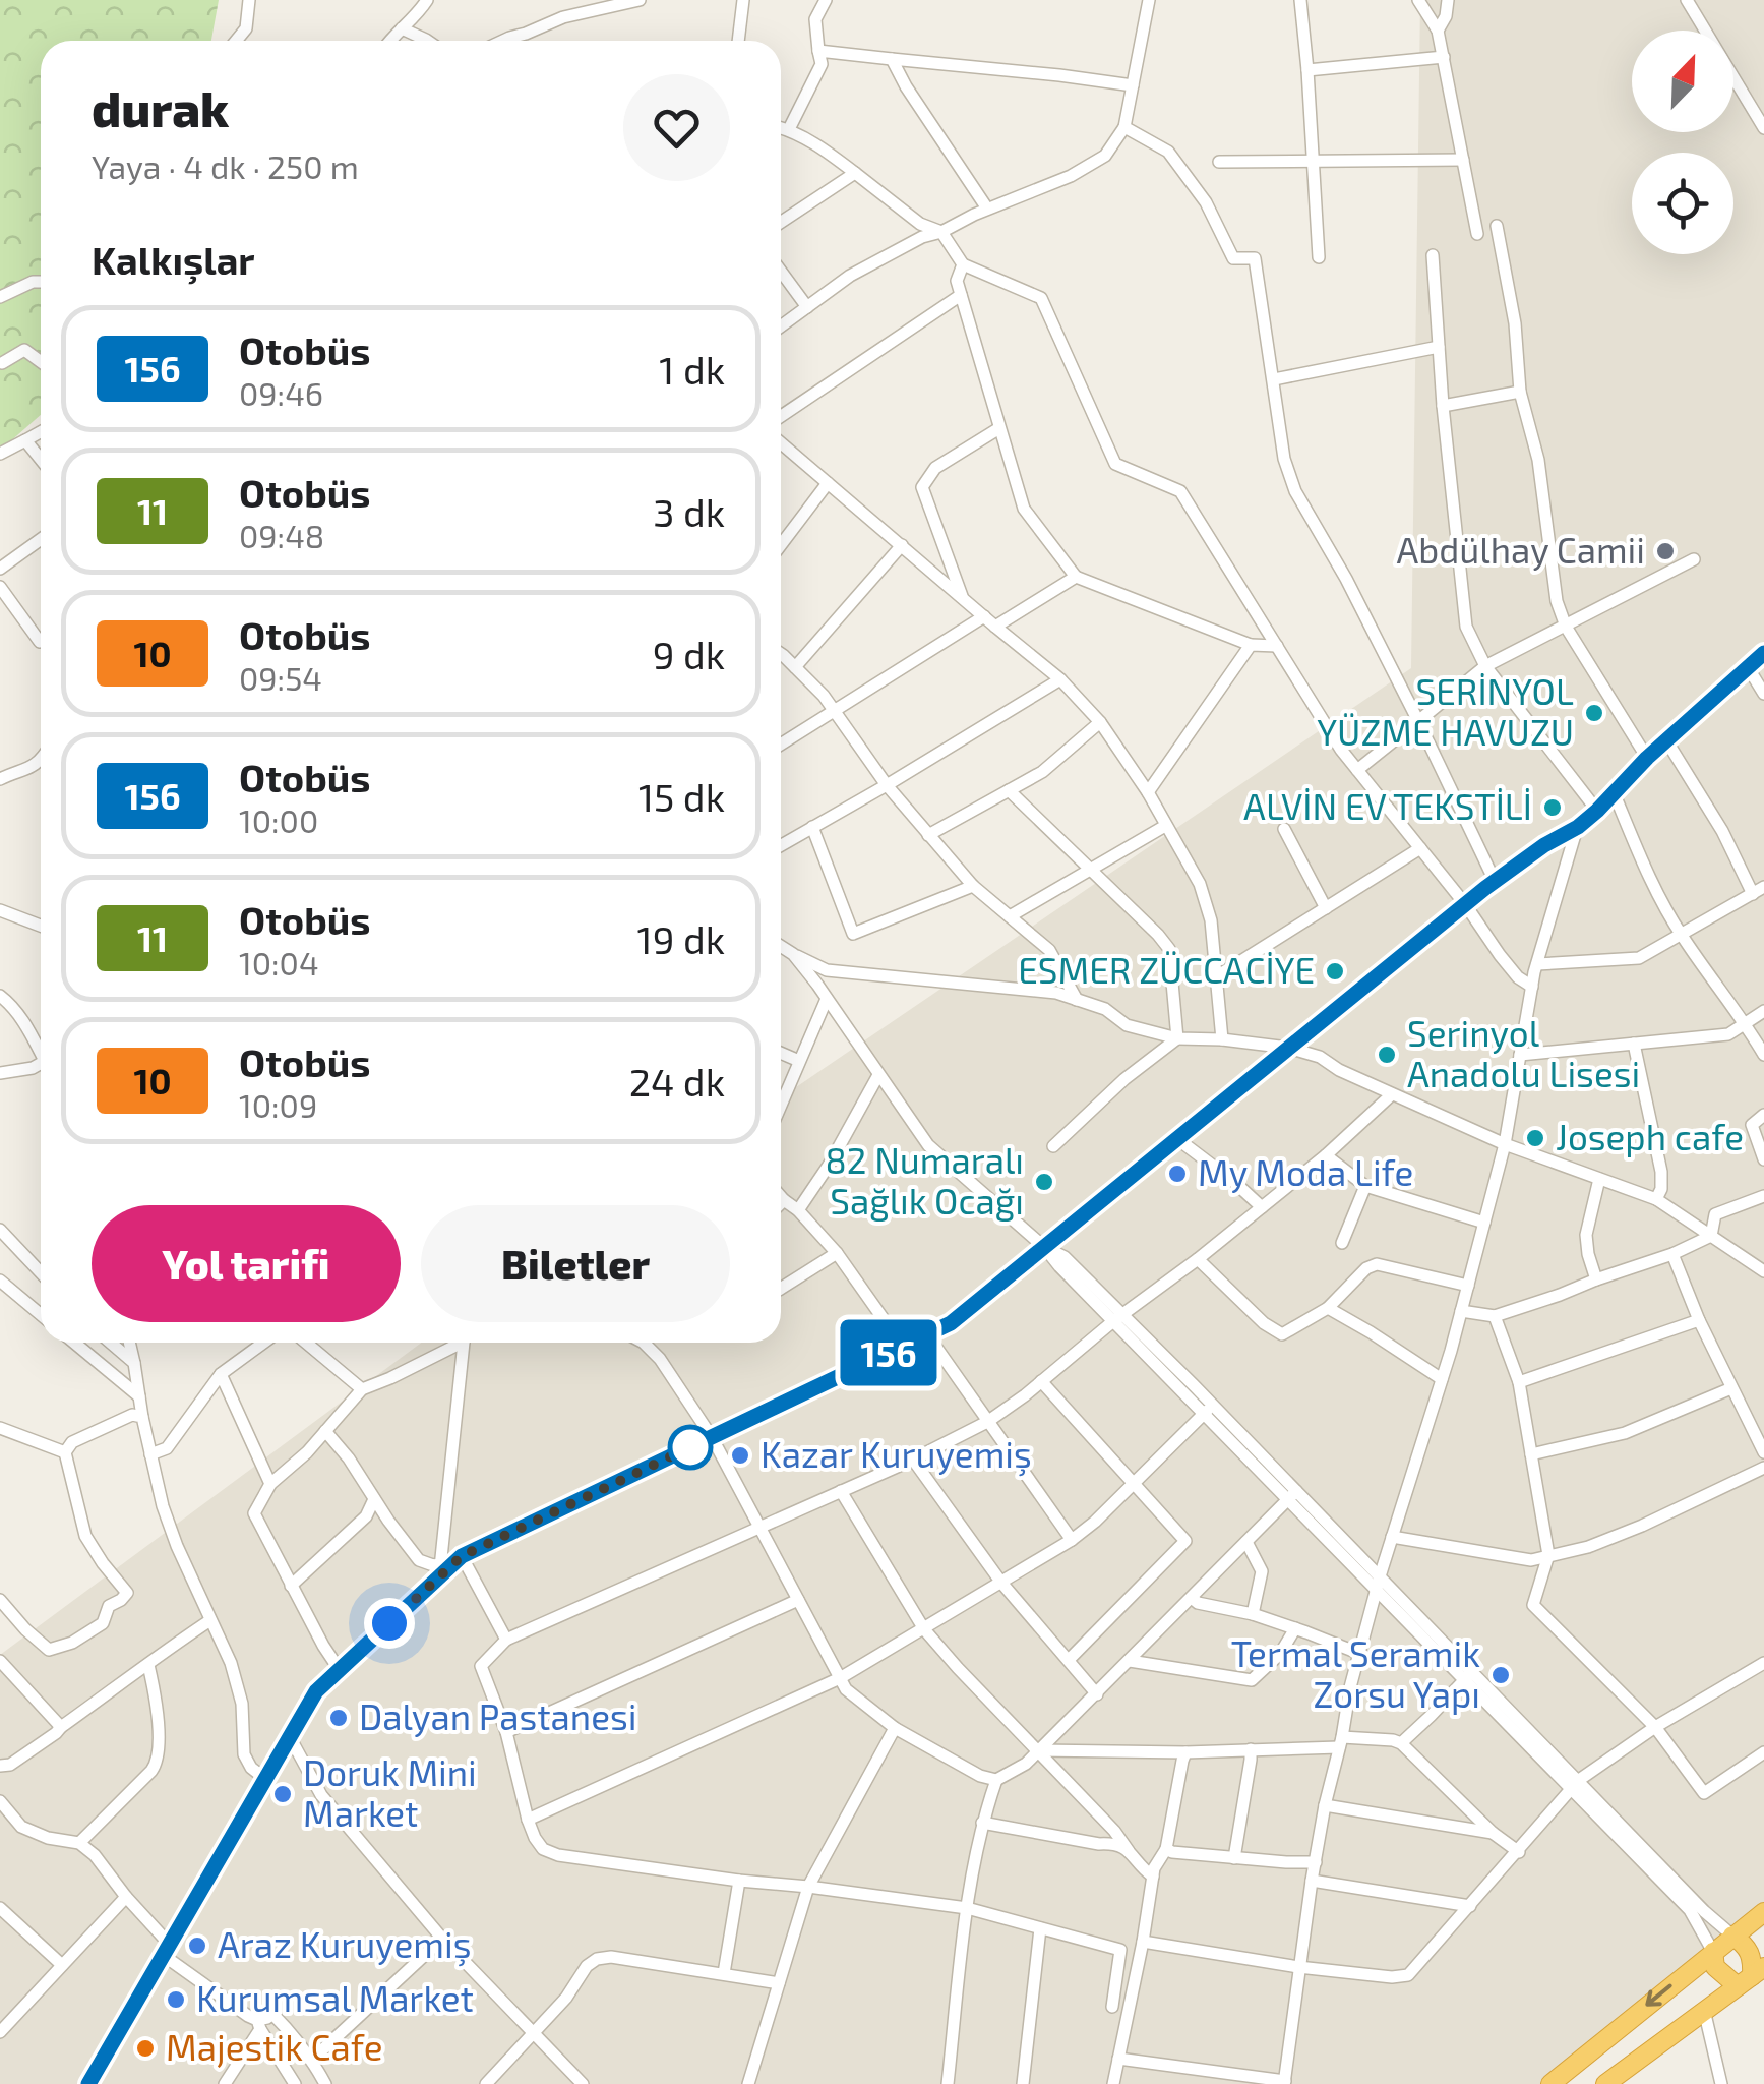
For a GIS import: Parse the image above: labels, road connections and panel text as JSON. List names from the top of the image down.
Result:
{
  "places": [
    "Abdülhay Camii",
    "SERİNYOL YÜZME HAVUZU",
    "ALVİN EV TEKSTİLİ",
    "ESMER ZÜCCACİYE",
    "Serinyol Anadolu Lisesi",
    "Joseph cafe",
    "My Moda Life",
    "82 Numaralı Sağlık Ocağı",
    "Kazar Kuruyemiş",
    "Termal Seramik Zorsu Yapı",
    "Dalyan Pastanesi",
    "Doruk Mini Market",
    "Araz Kuruyemiş",
    "Kurumsal Market",
    "Majestik Cafe"
  ],
  "lines": ["bus line 156"],
  "north": "top right",
  "page": {
    "on_map": "156",
    "heading": [
      ["durak", "Yaya · 4 dk · 250 m"],
      "Kalkışlar"
    ],
    "list": [
      {
        "mark": "156",
        "name": "Otobüs",
        "note": "09:46",
        "value": "1 dk"
      },
      {
        "mark": "11",
        "name": "Otobüs",
        "note": "09:48",
        "value": "3 dk"
      },
      {
        "mark": "10",
        "name": "Otobüs",
        "note": "09:54",
        "value": "9 dk"
      },
      {
        "mark": "156",
        "name": "Otobüs",
        "note": "10:00",
        "value": "15 dk"
      },
      {
        "mark": "11",
        "name": "Otobüs",
        "note": "10:04",
        "value": "19 dk"
      },
      {
        "mark": "10",
        "name": "Otobüs",
        "note": "10:09",
        "value": "24 dk"
      }
    ],
    "buttons": ["Yol tarifi", "Biletler"]
  }
}
